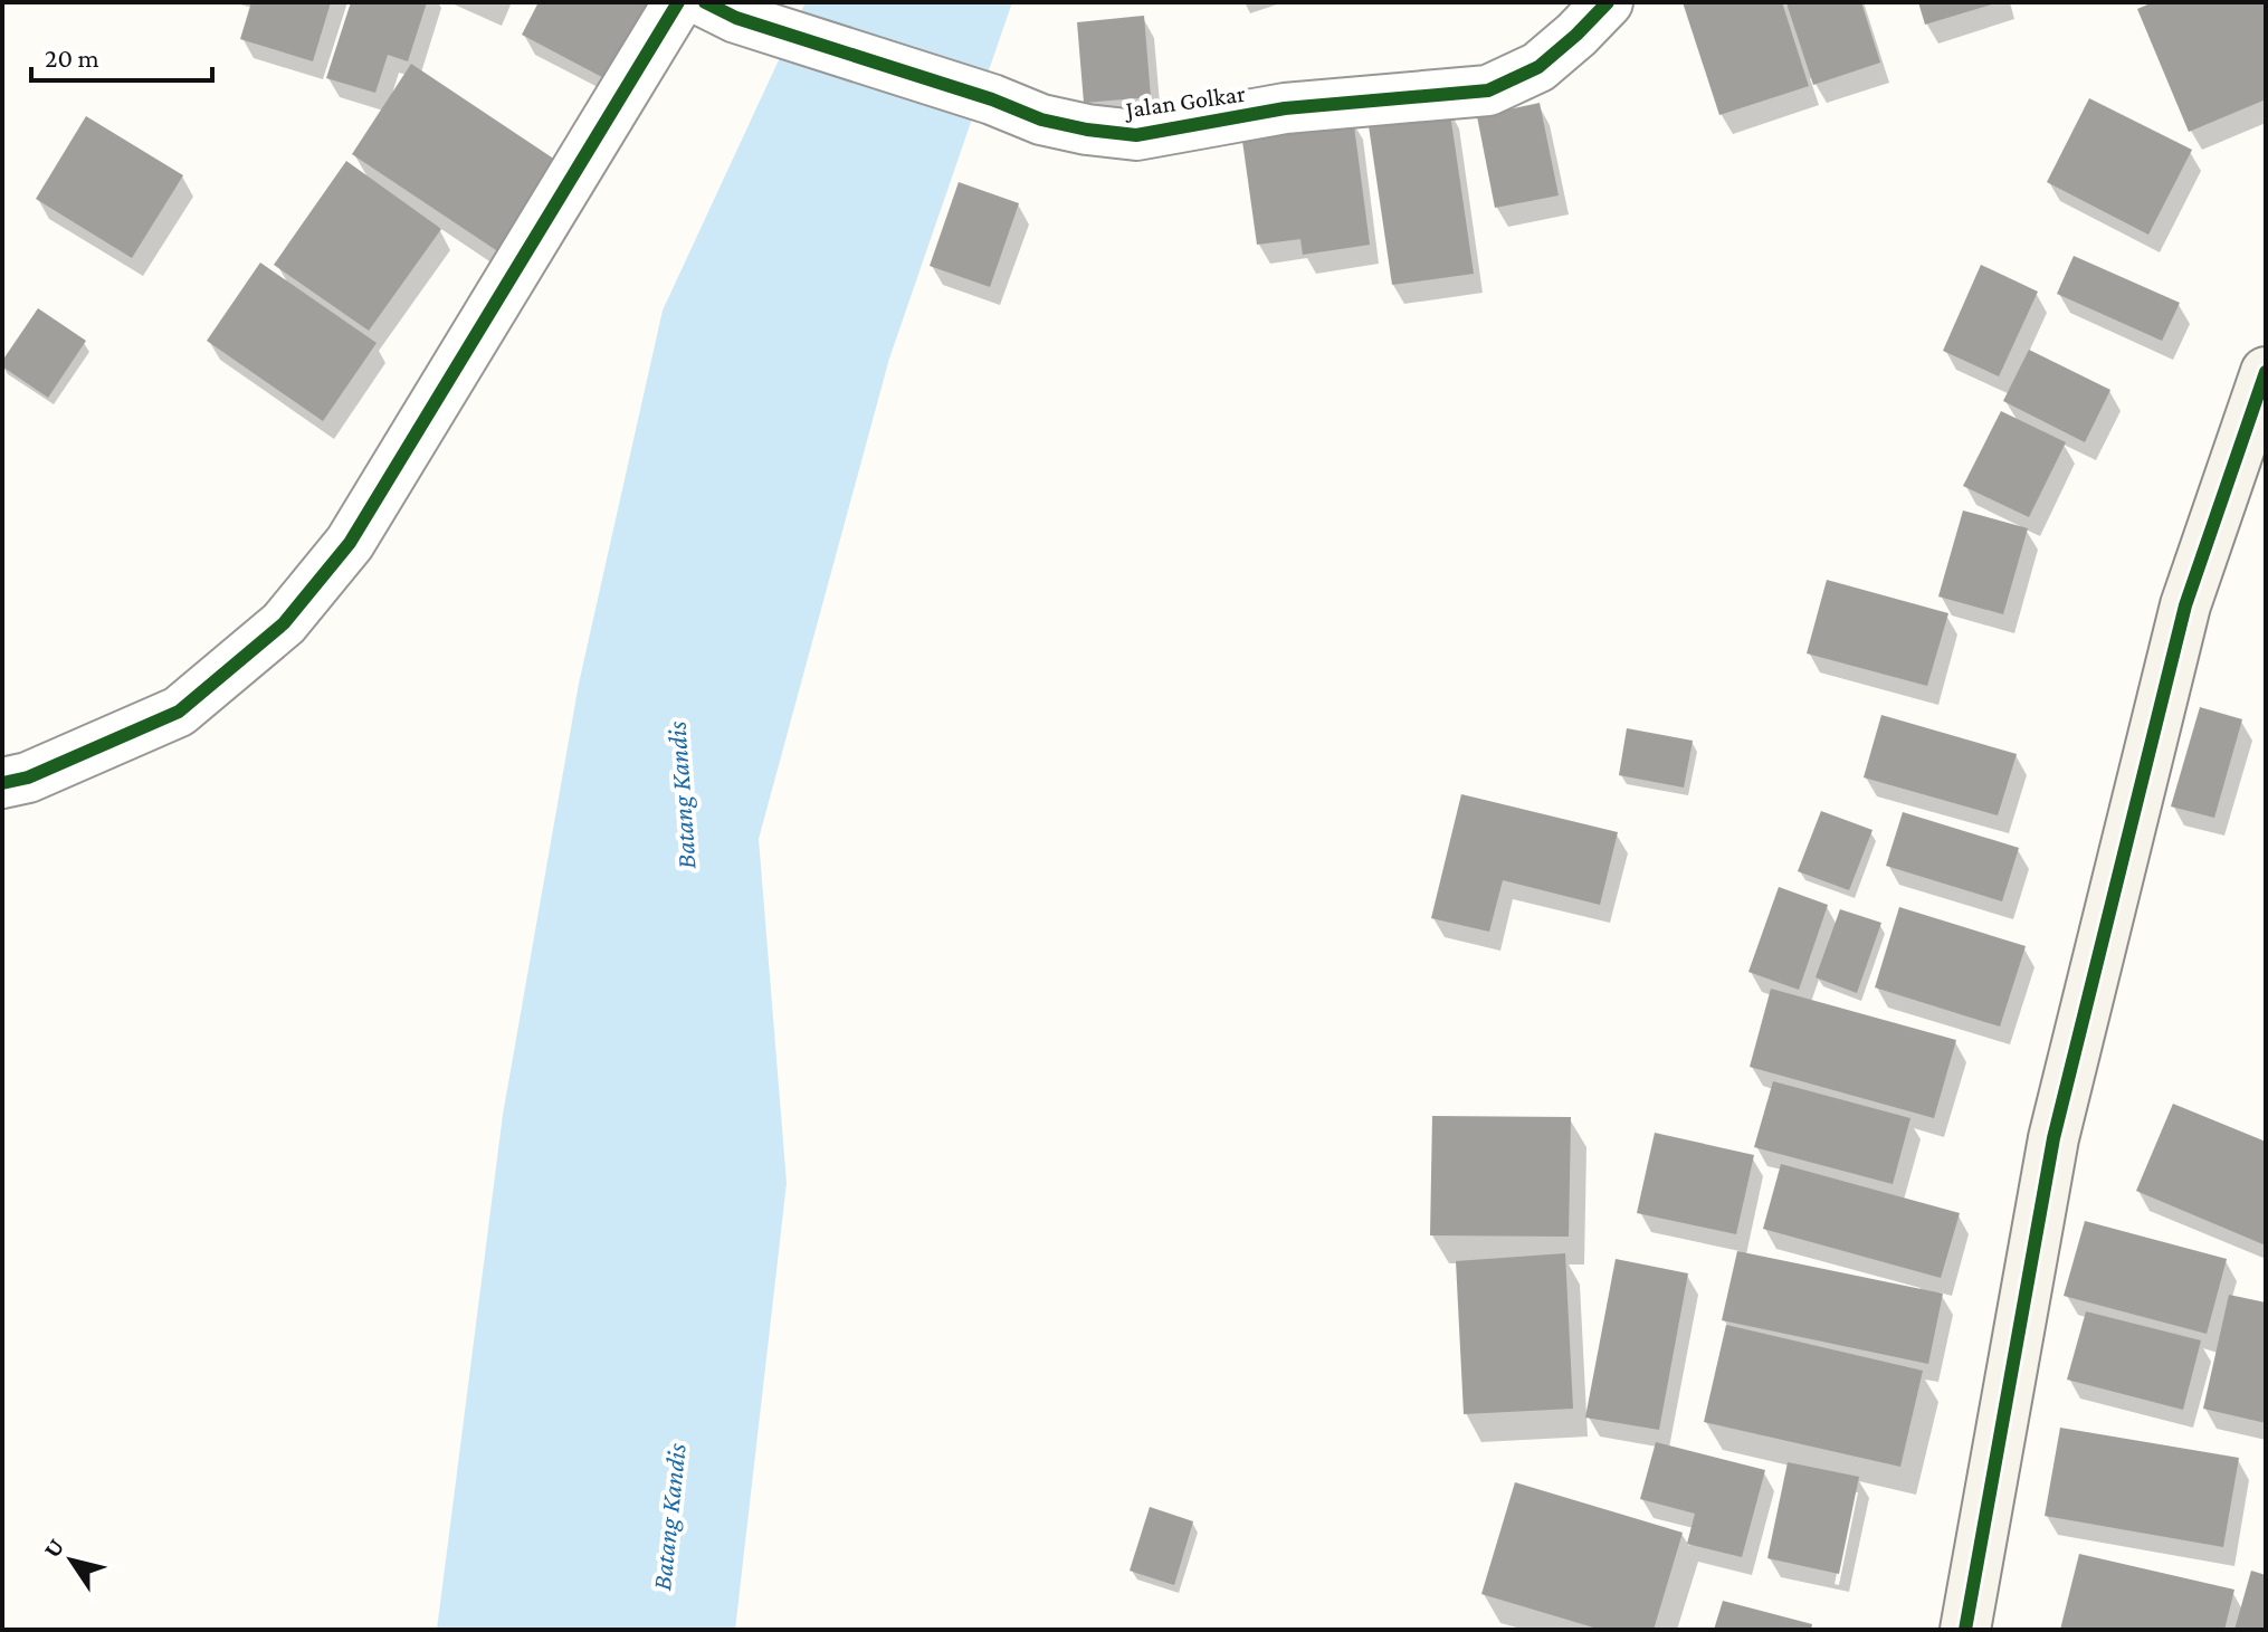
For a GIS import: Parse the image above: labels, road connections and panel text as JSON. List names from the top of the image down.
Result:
{
  "streets": {
    "street": ["Jalan Golkar"]
  },
  "water": ["Batang Kandis"],
  "scale_bar": "20 m",
  "north": "top left"
}
